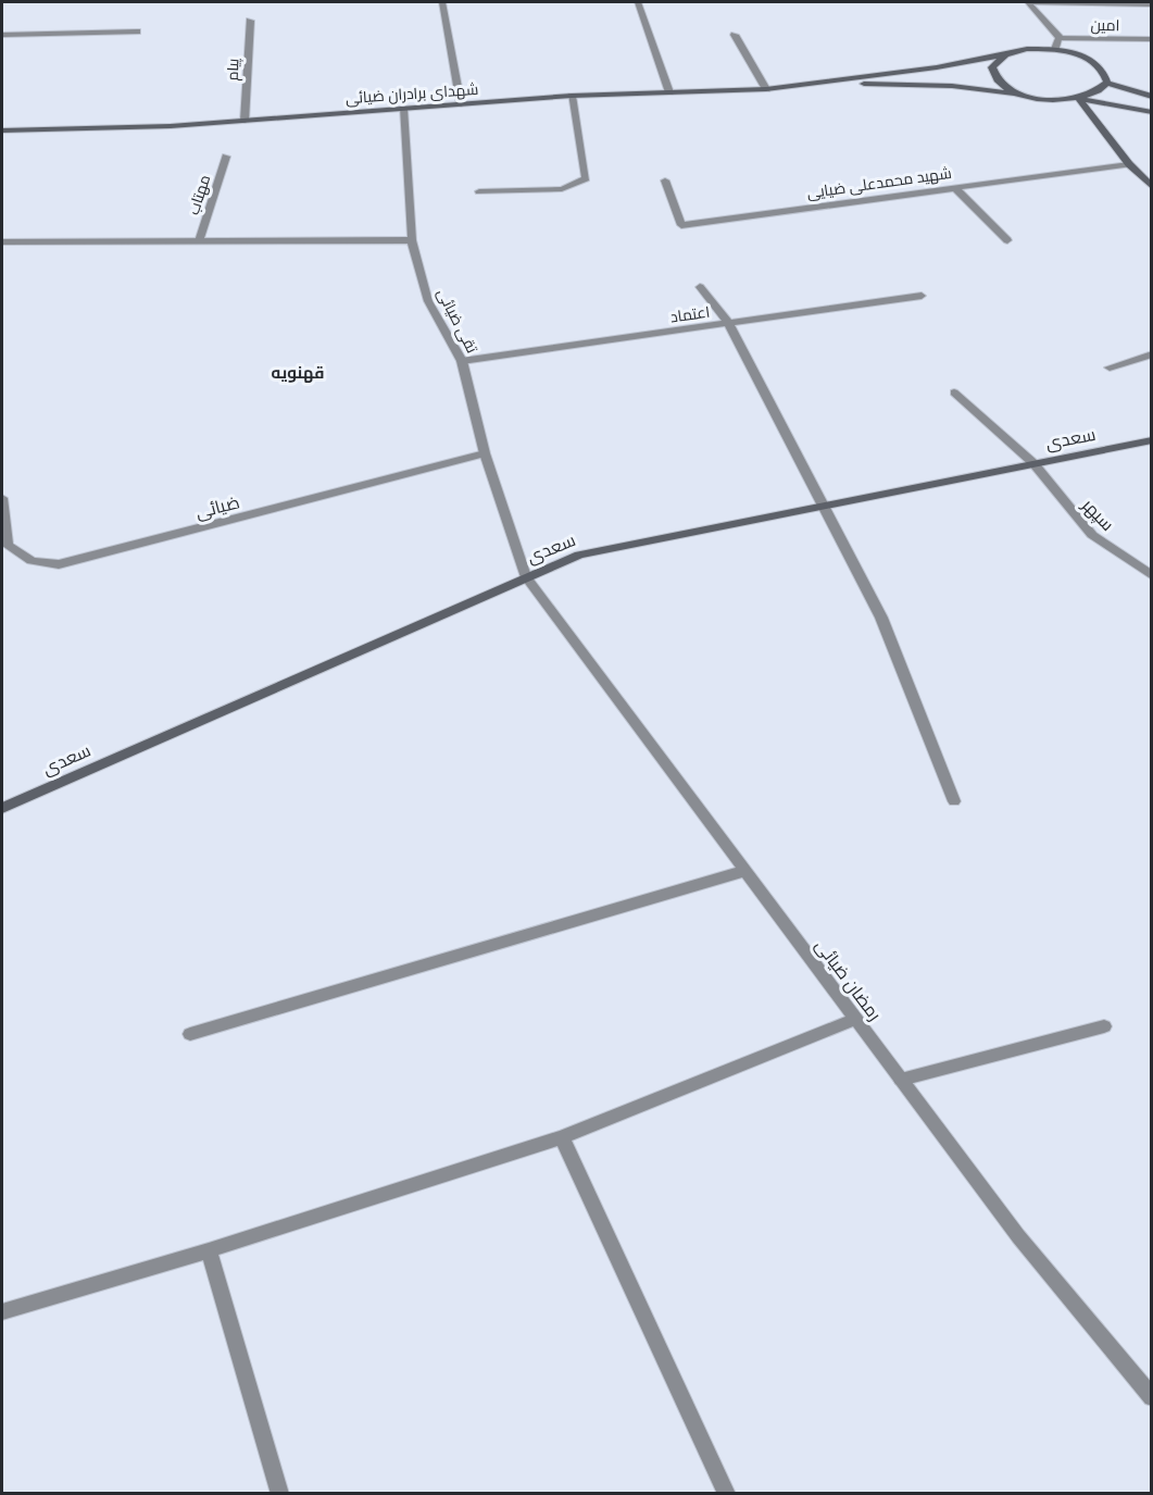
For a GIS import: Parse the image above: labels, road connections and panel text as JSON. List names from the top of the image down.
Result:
{
  "streets": {
    "main road": ["شهدای برادران ضیائی", "سعدی"],
    "street": [
      "امین",
      "پیام",
      "شهید محمدعلی ضیایی",
      "مهتاب",
      "اعتماد",
      "تقی ضیائی",
      "ضیائی",
      "سپهر",
      "رمضان ضیائی"
    ]
  },
  "crossings": [
    ["پیام", "شهدای برادران ضیائی"],
    ["شهدای برادران ضیائی", "تقی ضیائی"],
    ["اعتماد", "تقی ضیائی"],
    ["تقی ضیائی", "سعدی"],
    ["تقی ضیائی", "ضیائی"],
    ["تقی ضیائی", "رمضان ضیائی"],
    ["سعدی", "سپهر"],
    ["سعدی", "رمضان ضیائی"]
  ],
  "districts": ["قهنویه"]
}
